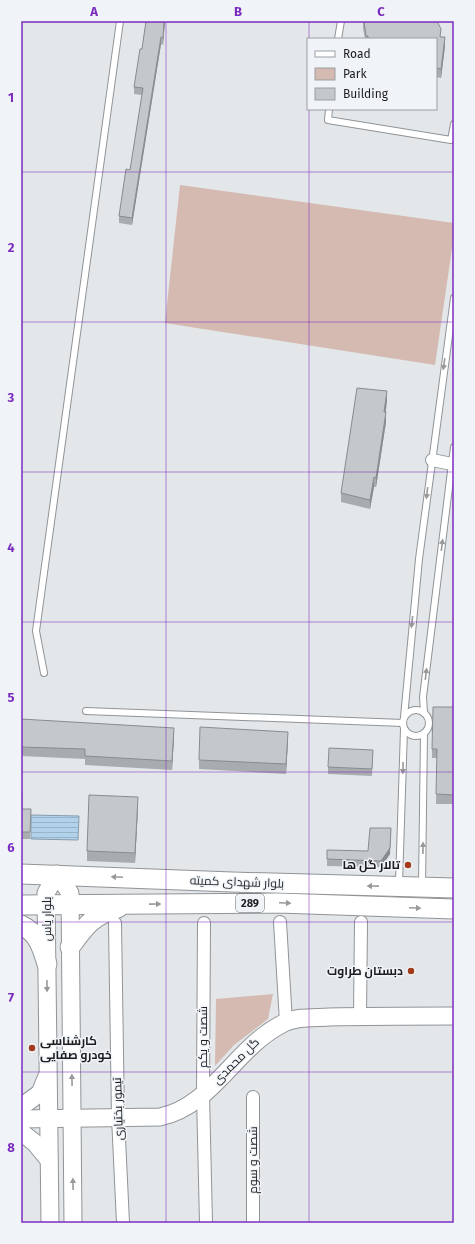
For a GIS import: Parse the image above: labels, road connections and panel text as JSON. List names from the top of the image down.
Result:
{
  "streets": {
    "main road": [
      "بلوار شهدای کمیته",
      "289",
      "بلوار یاس",
      "گل محمدی"
    ],
    "street": ["شصت و یکم", "تیمور بختیاری", "شصت و سوم"]
  },
  "crossings": [
    ["بلوار شهدای کمیته", "بلوار یاس"],
    ["بلوار یاس", "گل محمدی"],
    ["شصت و یکم", "گل محمدی"],
    ["گل محمدی", "تیمور بختیاری"]
  ],
  "places": ["تالار گل ها", "دبستان طراوت", "کارشناسی خودرو صفایی"],
  "legend": ["Road", "Park", "Building"],
  "grid": {
    "columns": ["A", "B", "C"],
    "rows": [
      "1",
      "2",
      "3",
      "4",
      "5",
      "6",
      "7",
      "8"
    ]
  }
}
